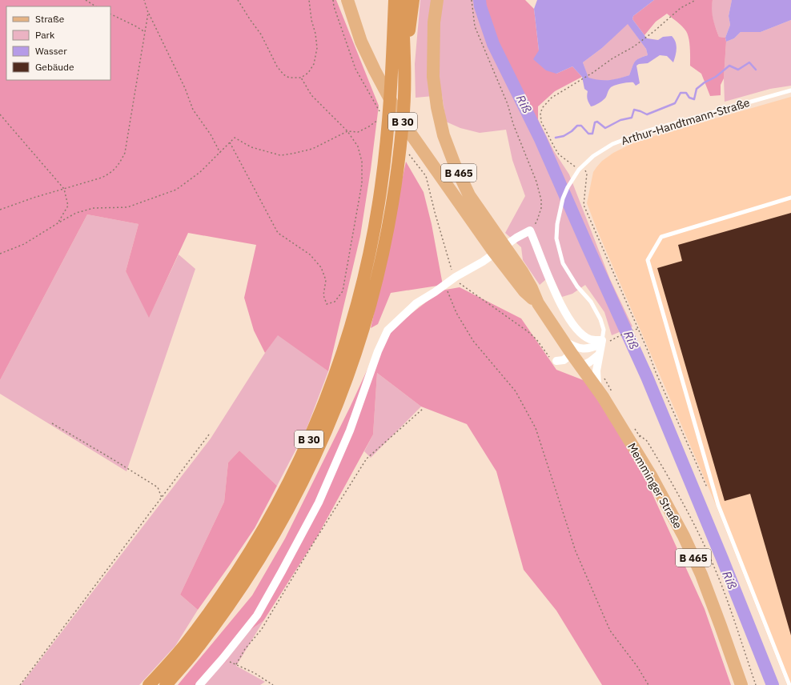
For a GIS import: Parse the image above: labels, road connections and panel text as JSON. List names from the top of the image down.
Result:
{
  "streets": {
    "highway": ["B 30"],
    "main road": ["B 465", "Memminger Straße"],
    "street": ["Arthur-Handtmann-Straße"]
  },
  "crossings": [
    ["Arthur-Handtmann-Straße", "Memminger Straße"],
    ["B 465", "Memminger Straße"]
  ],
  "water": ["Riß"],
  "legend": [
    "Straße",
    "Park",
    "Wasser",
    "Gebäude"
  ]
}
